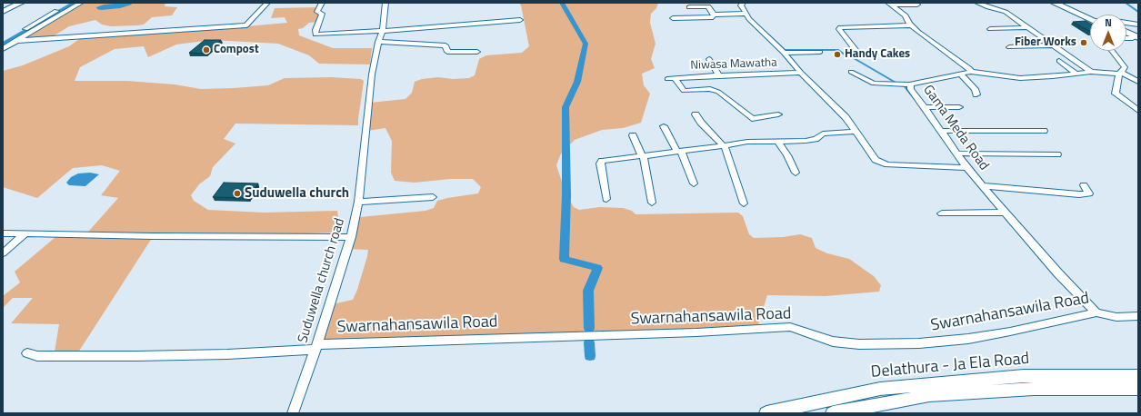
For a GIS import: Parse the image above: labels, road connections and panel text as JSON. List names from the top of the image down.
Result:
{
  "streets": {
    "main road": ["Delathura - Ja Ela Road"],
    "street": [
      "Niwasa Mawatha",
      "Gama Meda Road",
      "Suduwella church road",
      "Swarnahansawila Road"
    ]
  },
  "crossings": [
    ["Gama Meda Road", "Swarnahansawila Road"],
    ["Suduwella church road", "Swarnahansawila Road"]
  ],
  "places": [
    "Fiber Works",
    "Compost",
    "Handy Cakes",
    "Suduwella church"
  ],
  "north": "top"
}
